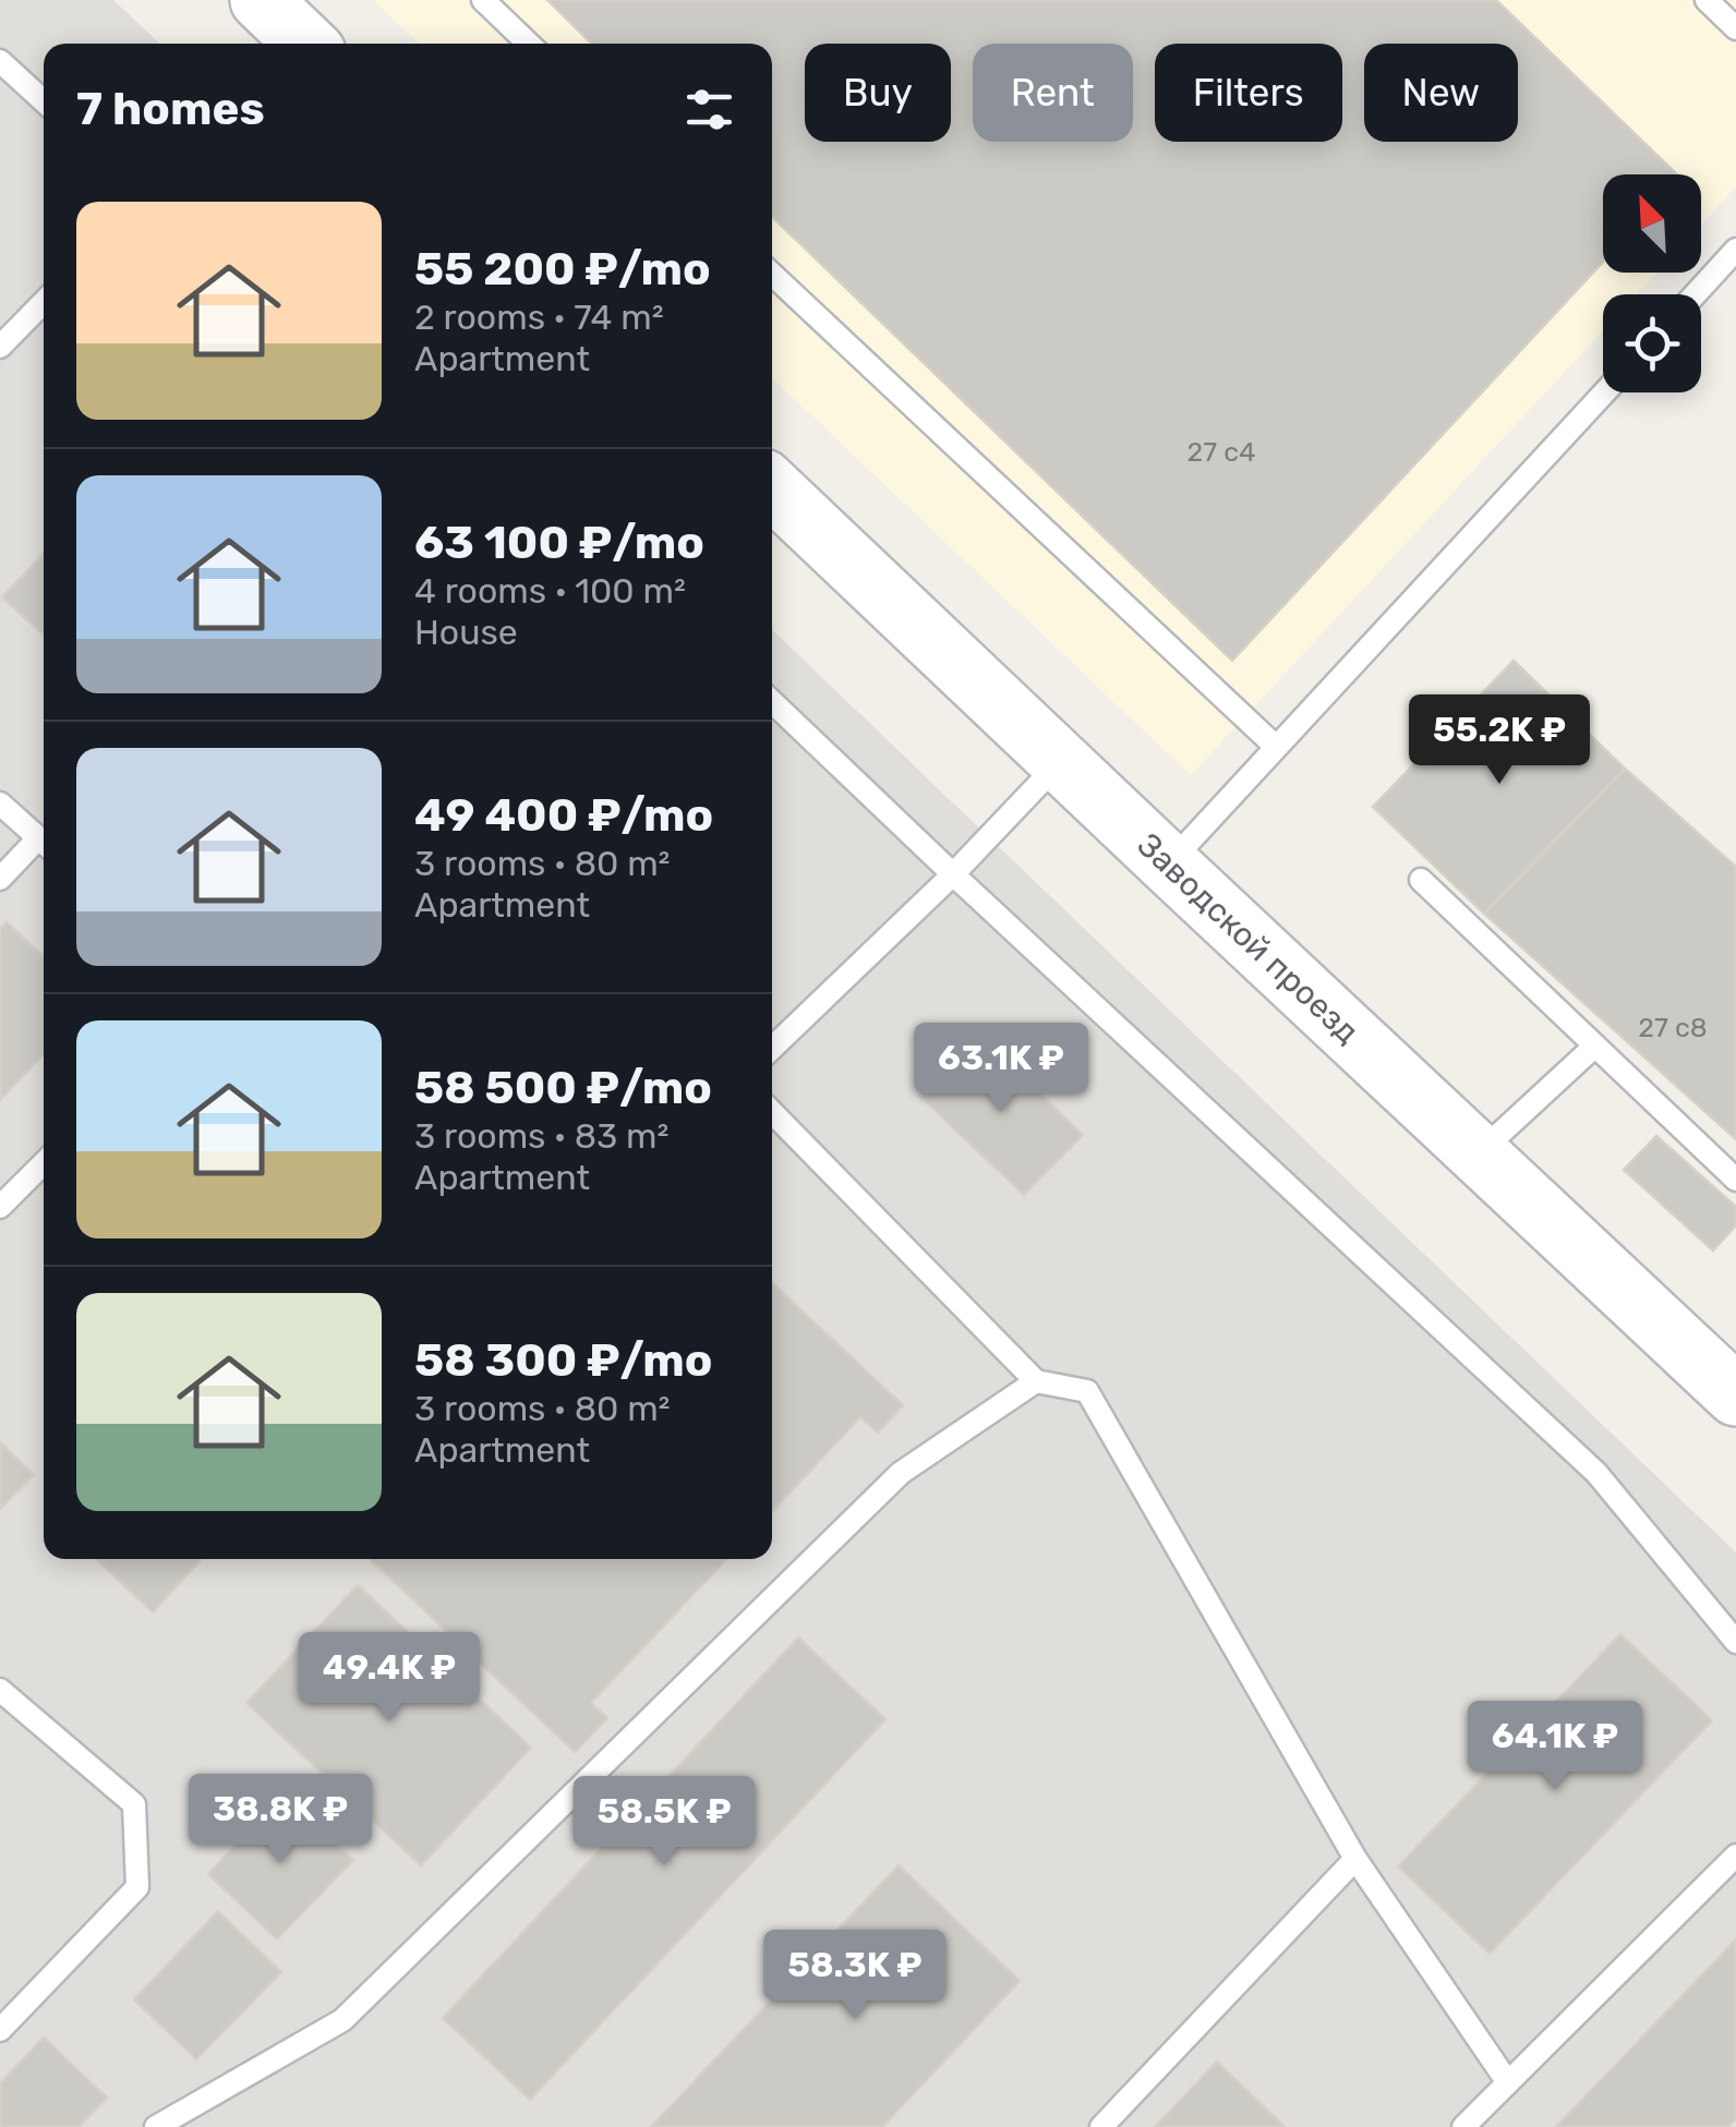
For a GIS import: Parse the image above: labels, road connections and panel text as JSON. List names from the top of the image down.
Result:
{
  "streets": {
    "street": ["Заводской проезд"]
  },
  "house_numbers": ["27 с4", "27 с8"],
  "north": "top left",
  "page": {
    "chip": [
      "Buy",
      "Rent",
      "Filters",
      "New"
    ],
    "heading": "7 homes",
    "list": [
      {
        "name": "55 200 ₽/mo",
        "note": "2 rooms · 74 m² · Apartment"
      },
      {
        "name": "63 100 ₽/mo",
        "note": "4 rooms · 100 m² · House"
      },
      {
        "name": "49 400 ₽/mo",
        "note": "3 rooms · 80 m² · Apartment"
      },
      {
        "name": "58 500 ₽/mo",
        "note": "3 rooms · 83 m² · Apartment"
      },
      {
        "name": "58 300 ₽/mo",
        "note": "3 rooms · 80 m² · Apartment"
      }
    ],
    "price": [
      "55.2K ₽",
      "63.1K ₽",
      "49.4K ₽",
      "64.1K ₽",
      "38.8K ₽",
      "58.5K ₽",
      "58.3K ₽"
    ]
  }
}
